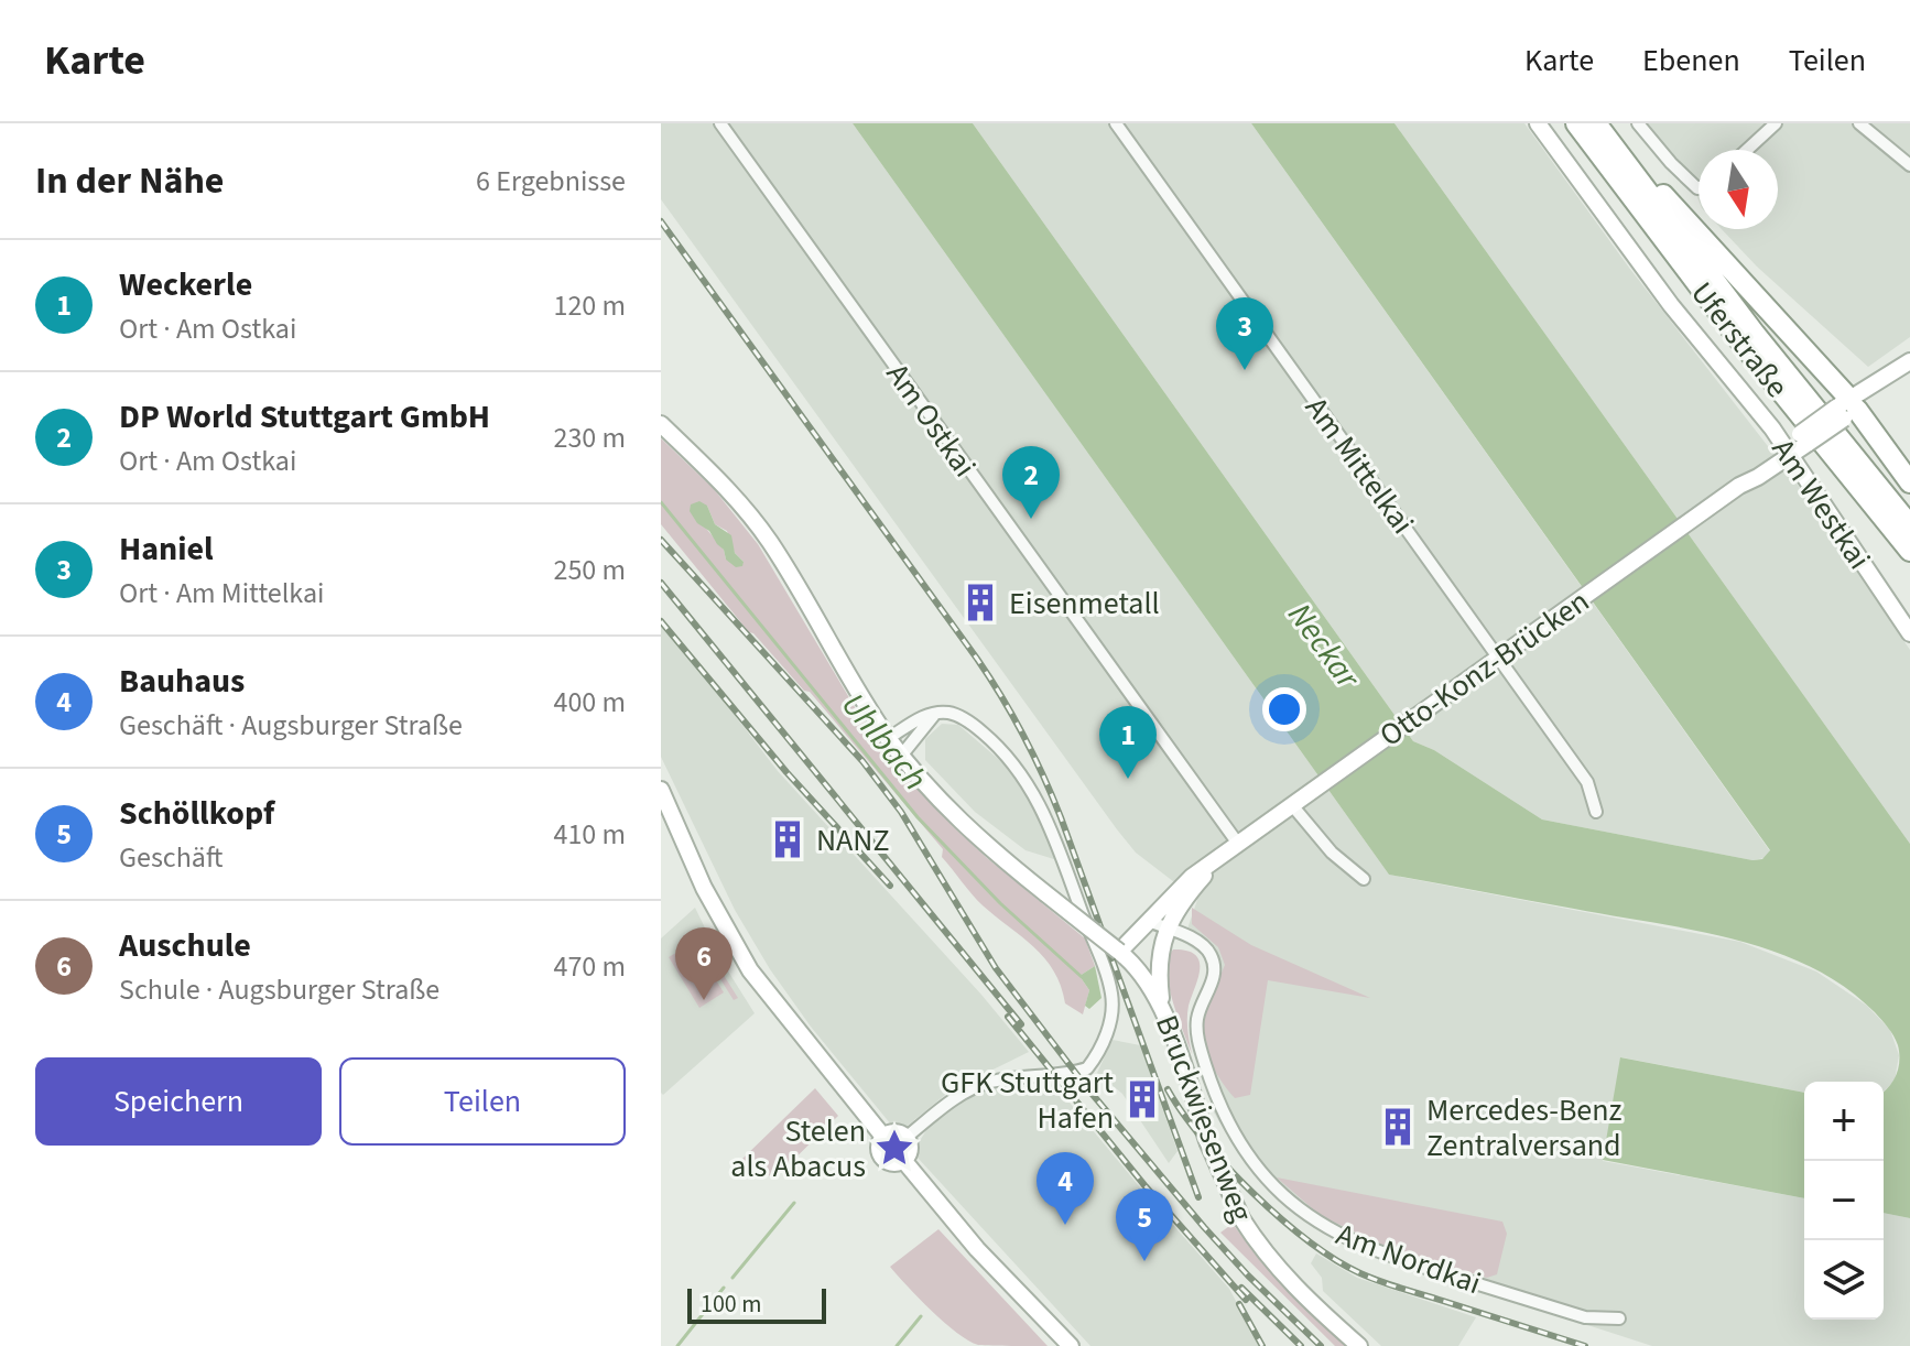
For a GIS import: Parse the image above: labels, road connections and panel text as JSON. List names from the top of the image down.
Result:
{
  "streets": {
    "highway": ["Uferstraße"],
    "main road": ["Am Westkai", "Otto-Konz-Brücken", "Bruckwiesenweg"],
    "street": ["Am Ostkai", "Am Mittelkai", "Am Nordkai"]
  },
  "crossings": [
    ["Am Ostkai", "Otto-Konz-Brücken"],
    ["Am Mittelkai", "Otto-Konz-Brücken"],
    ["Am Westkai", "Otto-Konz-Brücken"],
    ["Otto-Konz-Brücken", "Bruckwiesenweg"],
    ["Otto-Konz-Brücken", "Am Nordkai"]
  ],
  "water": ["Neckar", "Uhlbach"],
  "places": {
    "building": [
      "Eisenmetall",
      "NANZ",
      "GFK Stuttgart Hafen",
      "Mercedes-Benz Zentralversand"
    ],
    "place": ["Stelen als Abacus"]
  },
  "scale_bar": "100 m",
  "north": "bottom",
  "page": {
    "header": "Karte",
    "nav": ["Karte", "Ebenen", "Teilen"],
    "heading": ["In der Nähe", "6 Ergebnisse"],
    "list": [
      {
        "mark": "1",
        "name": "Weckerle",
        "note": "Ort · Am Ostkai",
        "value": "120 m"
      },
      {
        "mark": "2",
        "name": "DP World Stuttgart GmbH",
        "note": "Ort · Am Ostkai",
        "value": "230 m"
      },
      {
        "mark": "3",
        "name": "Haniel",
        "note": "Ort · Am Mittelkai",
        "value": "250 m"
      },
      {
        "mark": "4",
        "name": "Bauhaus",
        "note": "Geschäft · Augsburger Straße",
        "value": "400 m"
      },
      {
        "mark": "5",
        "name": "Schöllkopf",
        "note": "Geschäft",
        "value": "410 m"
      },
      {
        "mark": "6",
        "name": "Auschule",
        "note": "Schule · Augsburger Straße",
        "value": "470 m"
      }
    ],
    "pins": [
      "3",
      "2",
      "1",
      "6",
      "4",
      "5"
    ],
    "buttons": ["Speichern", "Teilen"],
    "map_buttons": ["+", "−"],
    "scale": "100 m"
  }
}
